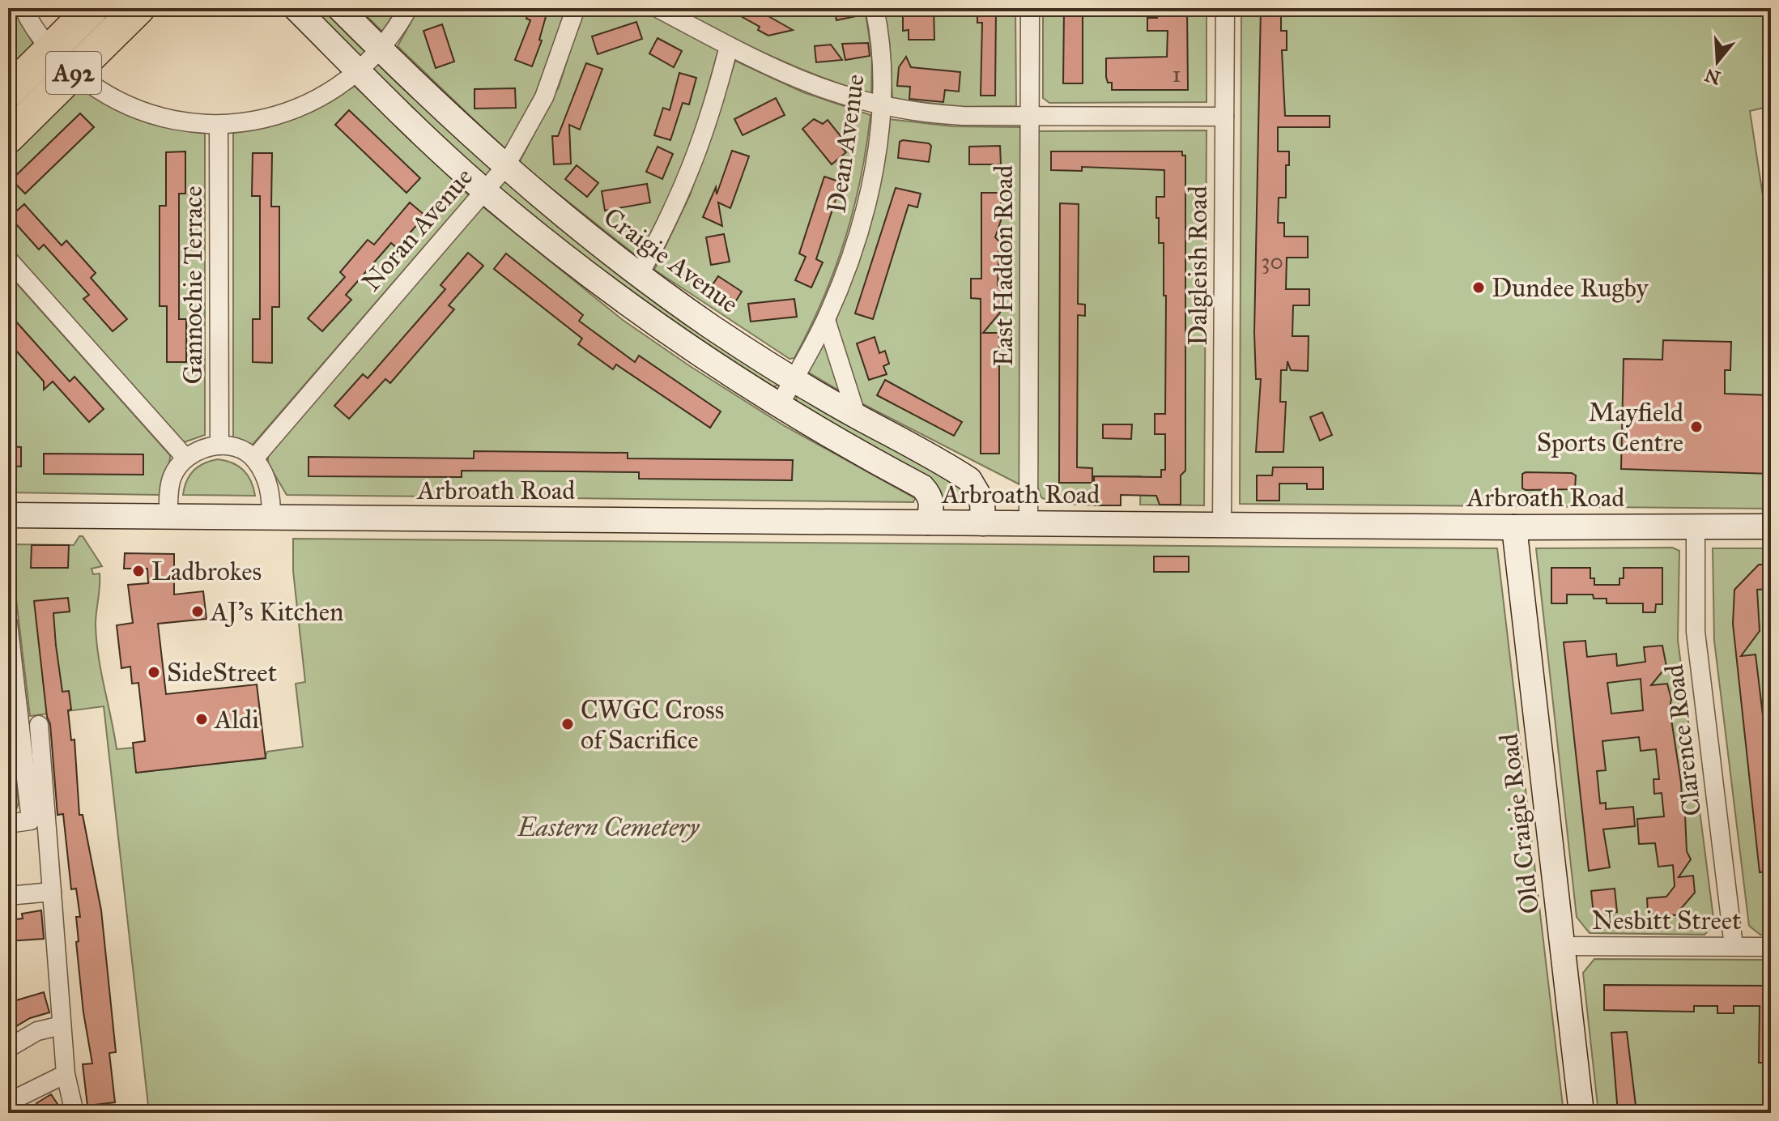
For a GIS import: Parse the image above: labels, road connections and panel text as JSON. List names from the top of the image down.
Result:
{
  "streets": {
    "highway": ["A92"],
    "street": [
      "Dean Avenue",
      "Noran Avenue",
      "Craigie Avenue",
      "East Haddon Road",
      "Dalgleish Road",
      "Gannochie Terrace",
      "Arbroath Road",
      "Clarence Road",
      "Old Craigie Road",
      "Nesbitt Street"
    ]
  },
  "crossings": [
    ["Dean Avenue", "Craigie Avenue"],
    ["Noran Avenue", "Craigie Avenue"],
    ["Craigie Avenue", "Arbroath Road"],
    ["East Haddon Road", "Arbroath Road"],
    ["Dalgleish Road", "Arbroath Road"],
    ["Arbroath Road", "Clarence Road"],
    ["Arbroath Road", "Old Craigie Road"],
    ["Clarence Road", "Nesbitt Street"],
    ["Old Craigie Road", "Nesbitt Street"]
  ],
  "parks": ["Eastern Cemetery"],
  "places": [
    "Dundee Rugby",
    "Mayfield Sports Centre",
    "Ladbrokes",
    "AJ’s Kitchen",
    "SideStreet",
    "Aldi",
    "CWGC Cross of Sacrifice"
  ],
  "house_numbers": ["1", "30"],
  "north": "bottom"
}
